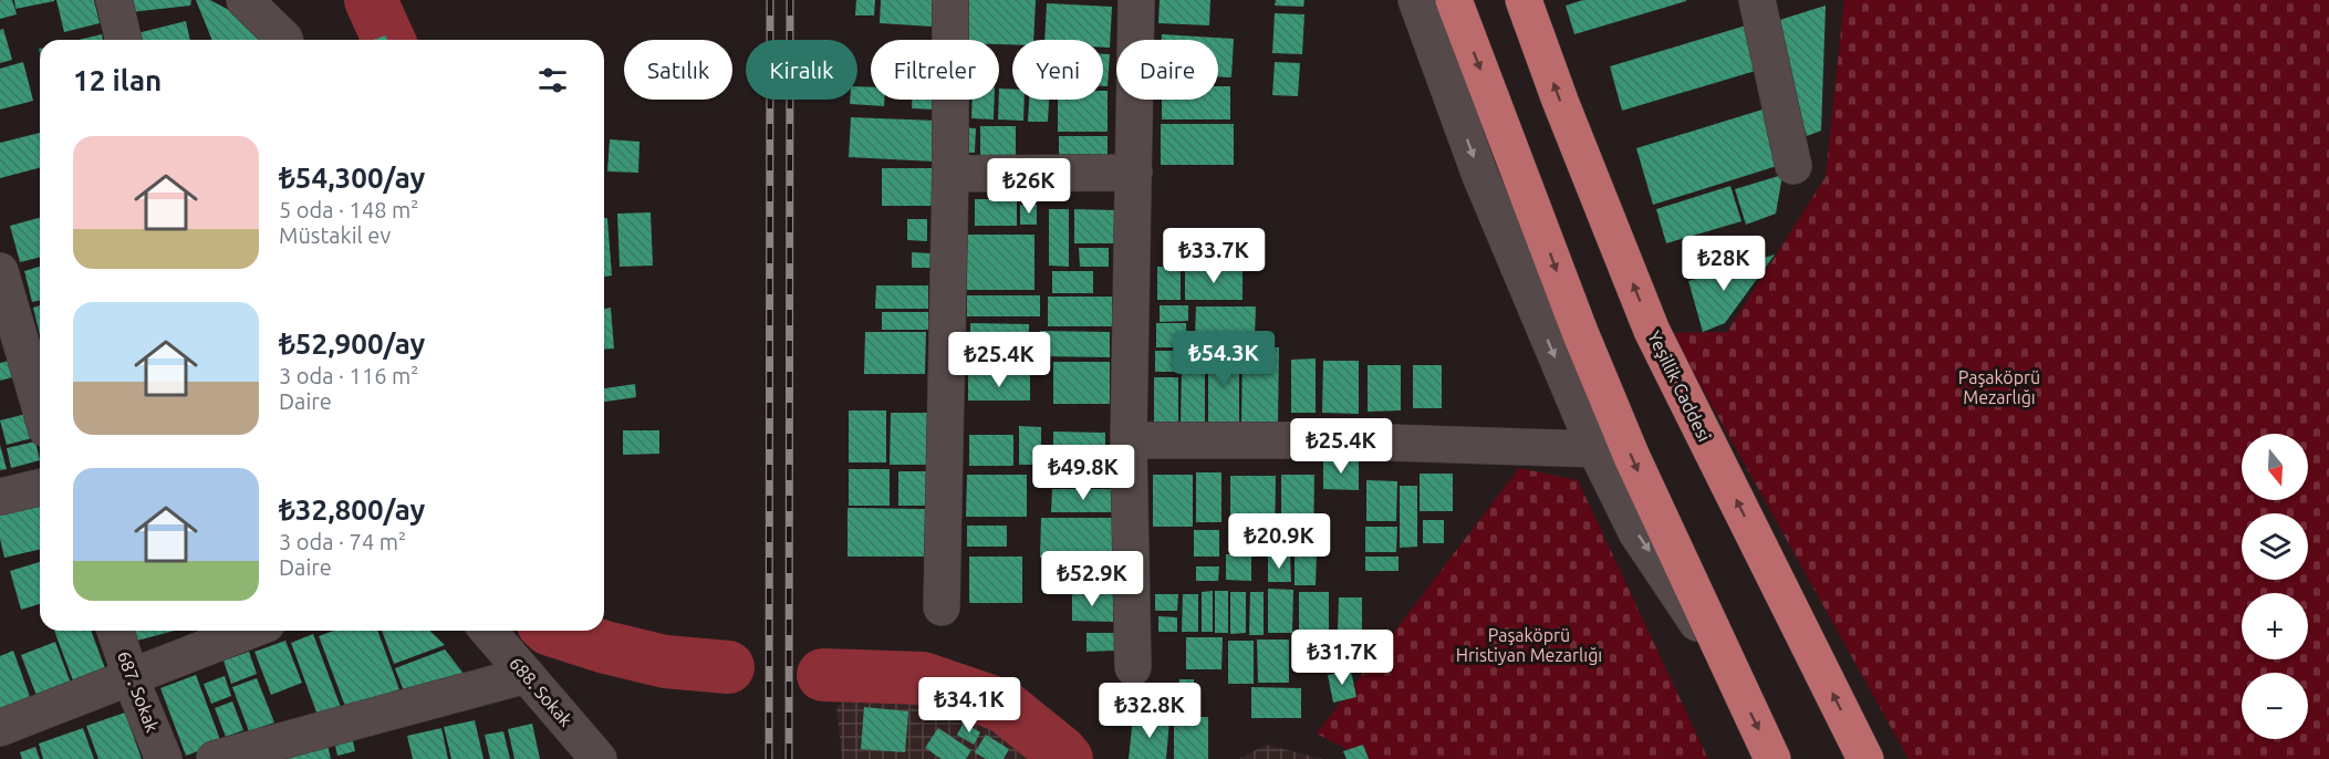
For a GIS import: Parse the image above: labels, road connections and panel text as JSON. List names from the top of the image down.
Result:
{
  "streets": {
    "highway": ["Yeşillik Caddesi"],
    "street": ["687. Sokak", "688. Sokak"]
  },
  "parks": ["Paşaköprü Mezarlığı", "Paşaköprü Hristiyan Mezarlığı"],
  "north": "bottom",
  "page": {
    "chip": [
      "Satılık",
      "Kiralık",
      "Filtreler",
      "Yeni",
      "Daire"
    ],
    "heading": "12 ilan",
    "list": [
      {
        "name": "₺54,300/ay",
        "note": "5 oda · 148 m² · Müstakil ev"
      },
      {
        "name": "₺52,900/ay",
        "note": "3 oda · 116 m² · Daire"
      },
      {
        "name": "₺32,800/ay",
        "note": "3 oda · 74 m² · Daire"
      }
    ],
    "price": [
      "₺26K",
      "₺33.7K",
      "₺28K",
      "₺54.3K",
      "₺25.4K",
      "₺25.4K",
      "₺49.8K",
      "₺20.9K",
      "₺52.9K",
      "₺31.7K",
      "₺34.1K",
      "₺32.8K"
    ],
    "map_buttons": ["+", "−"]
  }
}
